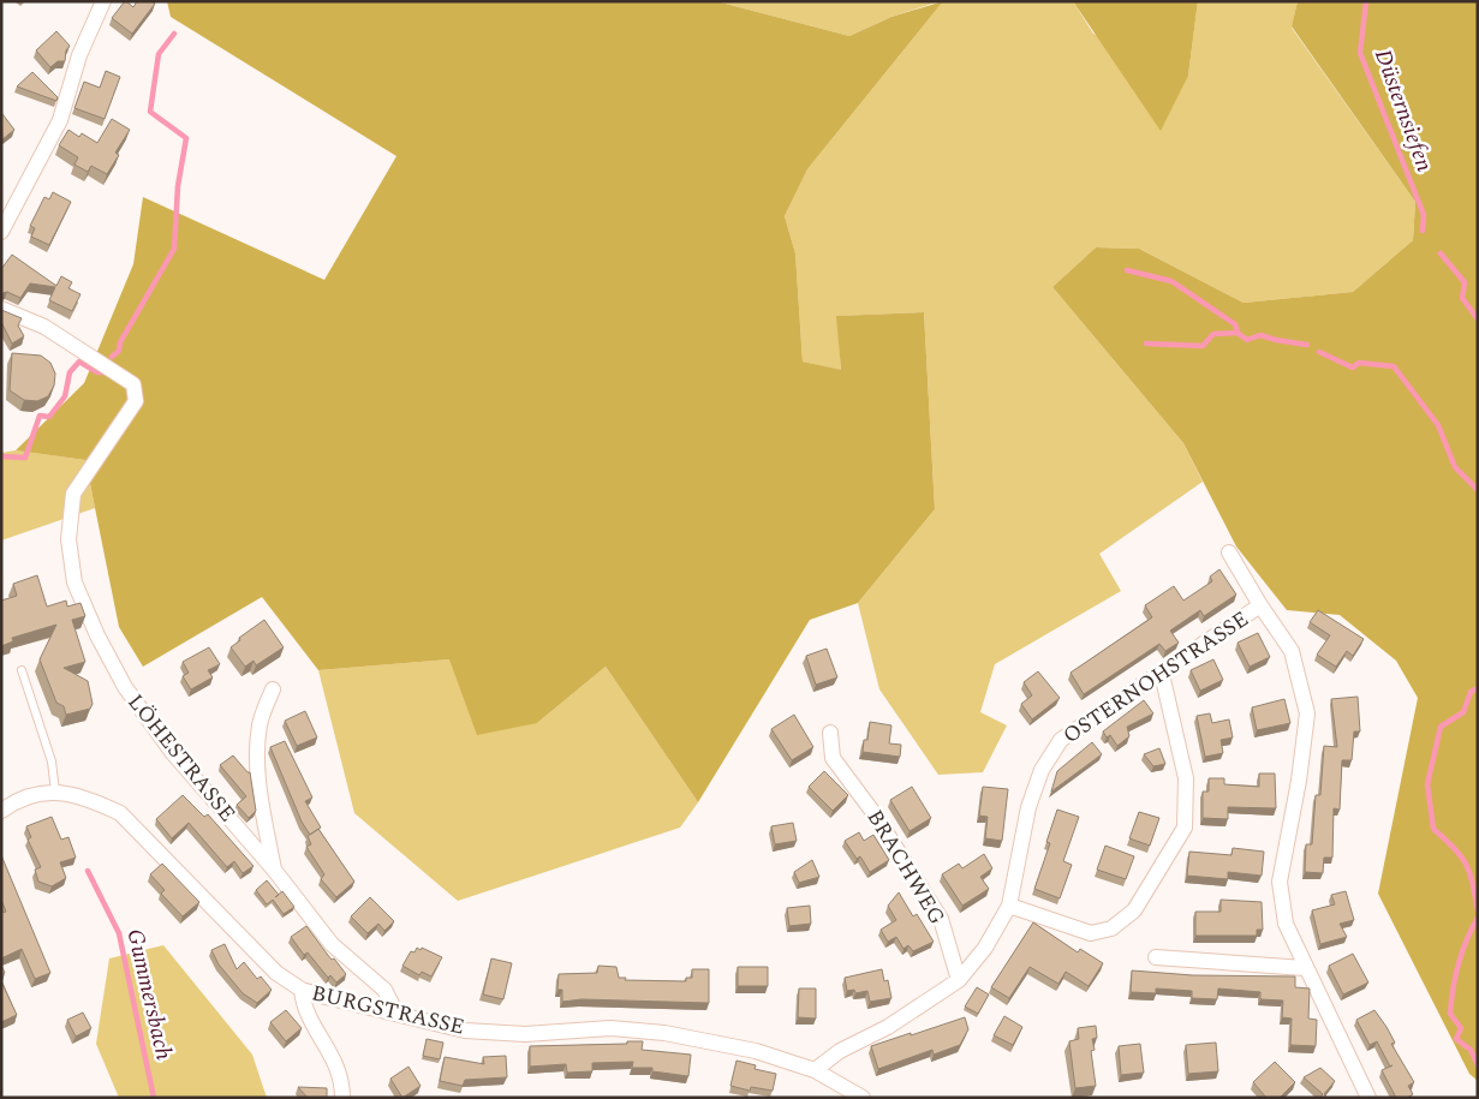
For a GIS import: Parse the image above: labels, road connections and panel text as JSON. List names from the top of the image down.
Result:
{
  "streets": {
    "street": [
      "OSTERNOHSTRASSE",
      "LÖHESTRASSE",
      "BRACHWEG",
      "BURGSTRASSE"
    ]
  },
  "crossings": [
    ["OSTERNOHSTRASSE", "BRACHWEG"],
    ["LÖHESTRASSE", "BURGSTRASSE"]
  ],
  "water": ["Düsternsiefen", "Gummersbach"]
}
